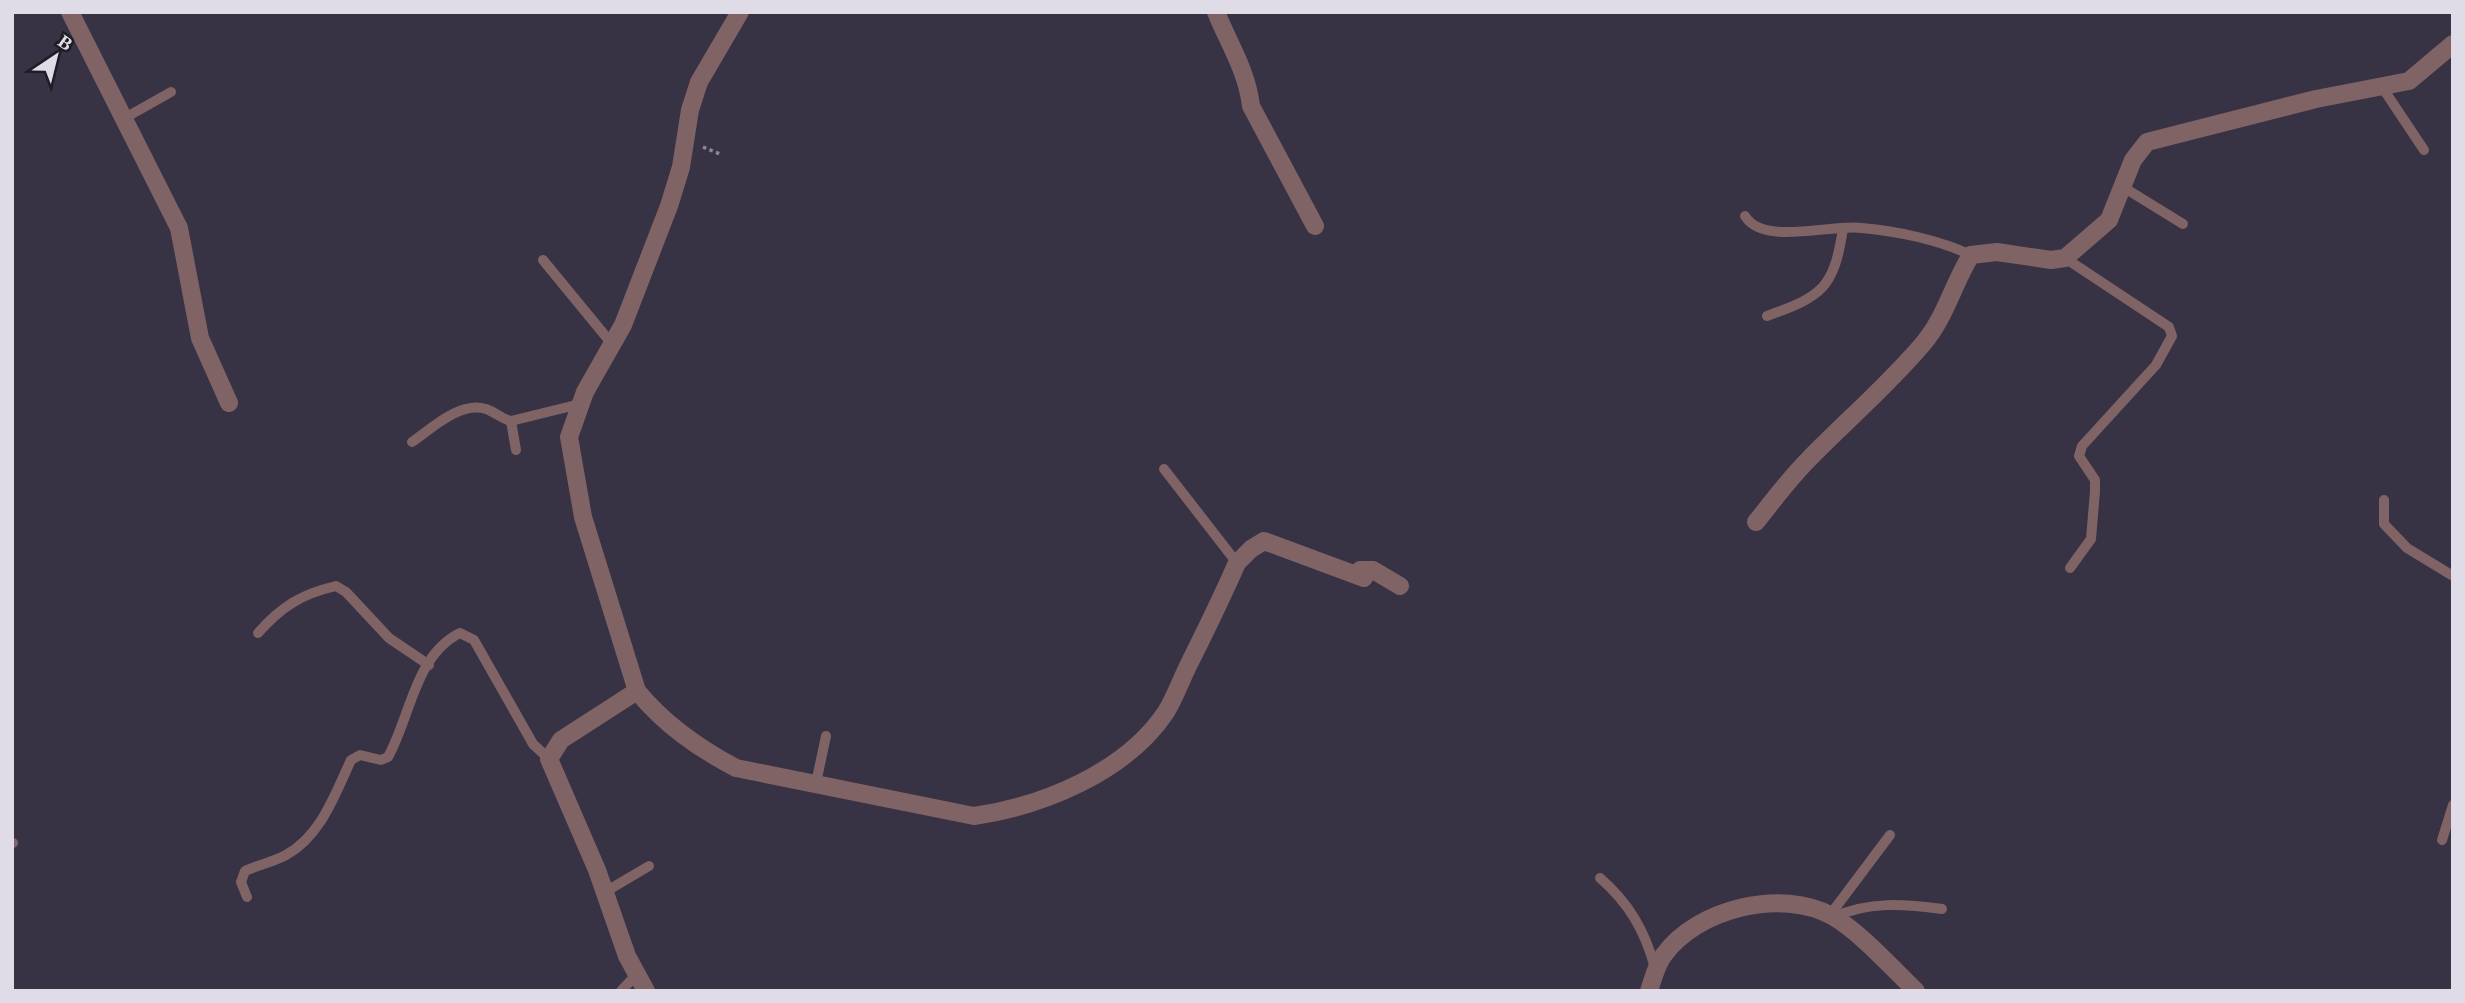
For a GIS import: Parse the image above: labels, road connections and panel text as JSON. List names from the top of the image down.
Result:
{
  "north": "top right"
}
